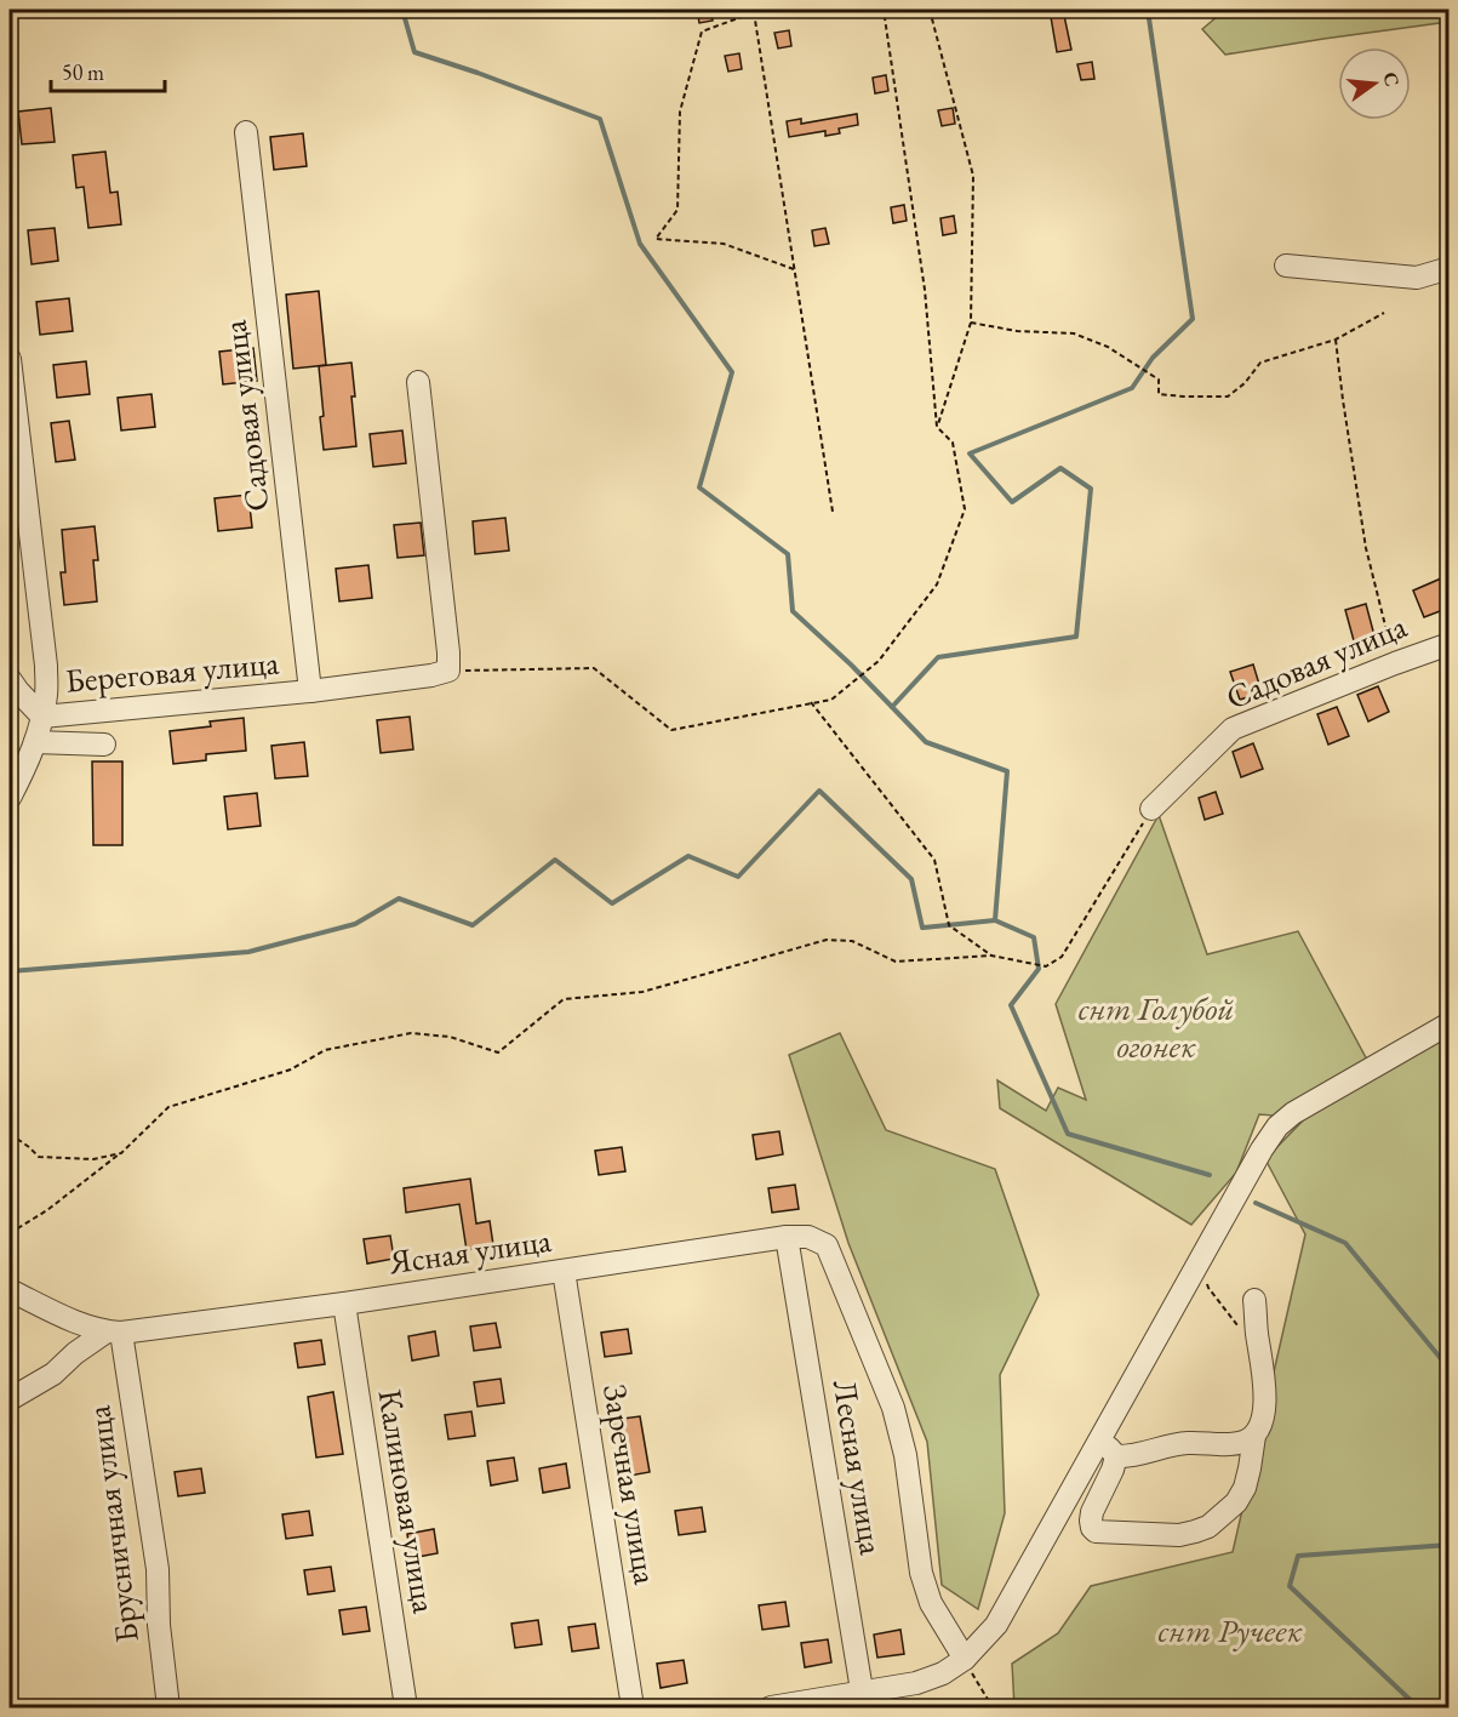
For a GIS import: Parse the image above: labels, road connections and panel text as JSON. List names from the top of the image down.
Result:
{
  "streets": {
    "street": [
      "Садовая улица",
      "Береговая улица",
      "Ясная улица",
      "Лесная улица",
      "Заречная улица",
      "Калиновая улица",
      "Брусничная улица"
    ]
  },
  "crossings": [
    ["Садовая улица", "Береговая улица"],
    ["Ясная улица", "Лесная улица"],
    ["Ясная улица", "Заречная улица"],
    ["Ясная улица", "Калиновая улица"],
    ["Ясная улица", "Брусничная улица"]
  ],
  "parks": ["снт Голубой огонек", "снт Ручеек"],
  "scale_bar": "50 m",
  "north": "right"
}
